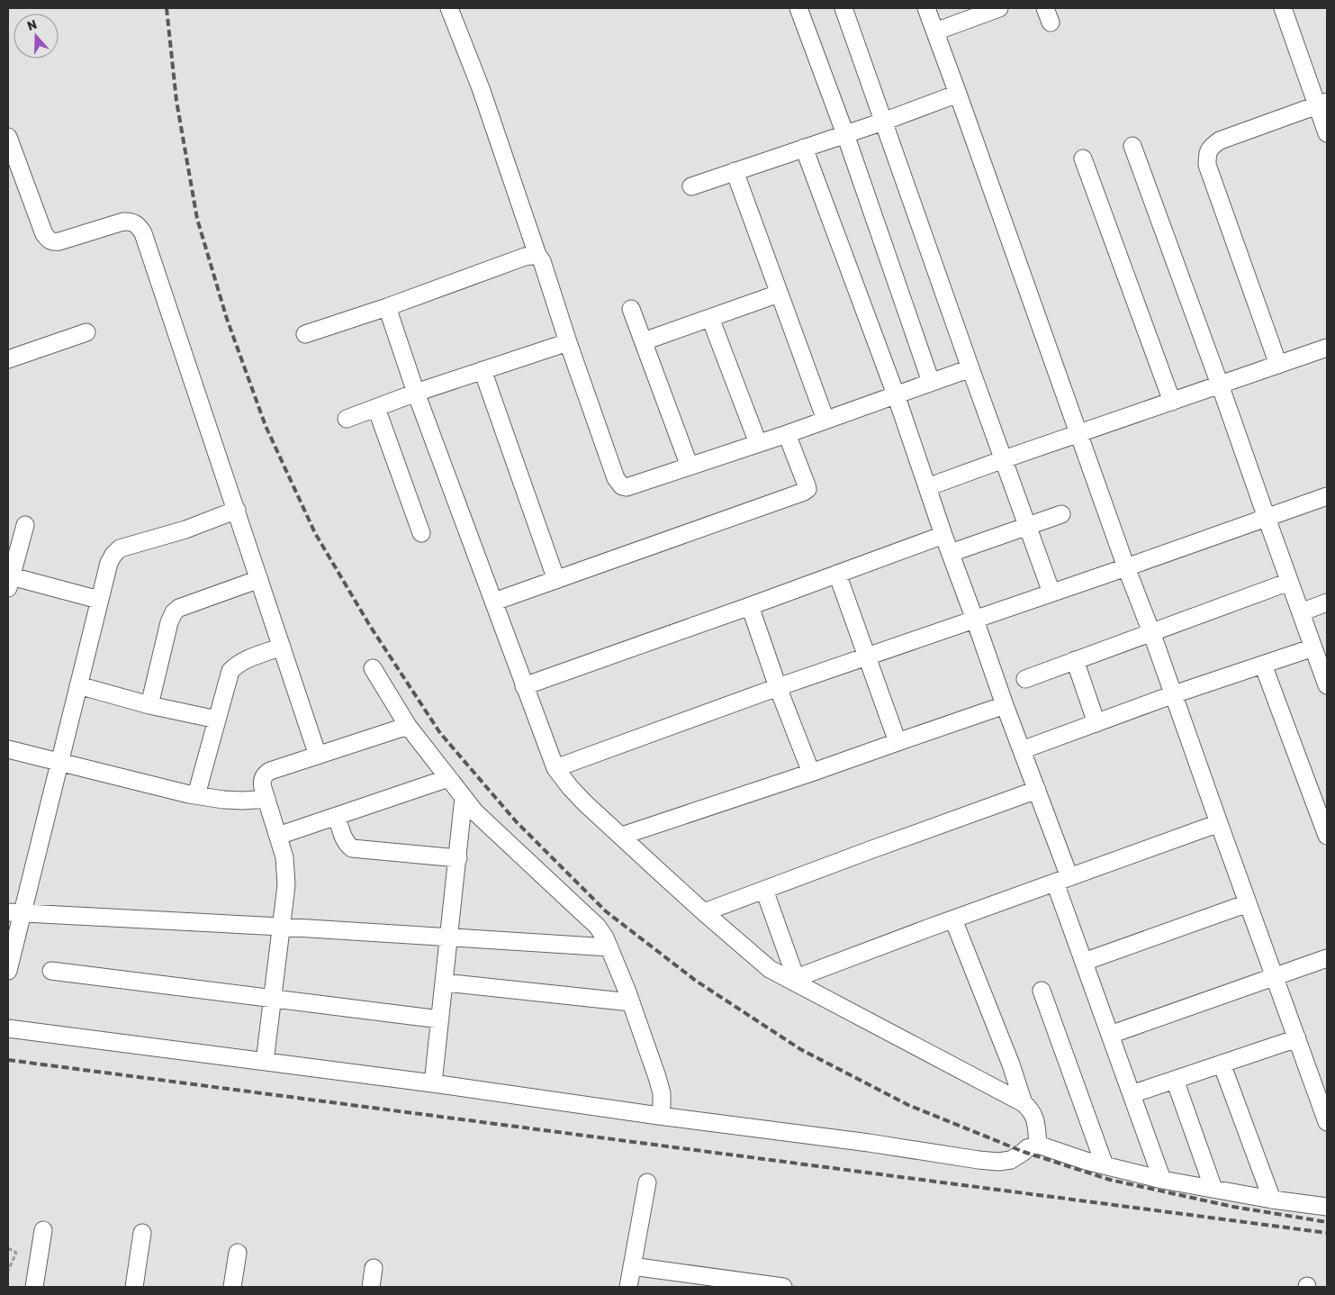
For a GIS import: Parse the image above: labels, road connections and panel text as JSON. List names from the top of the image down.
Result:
{
  "north": "top"
}
